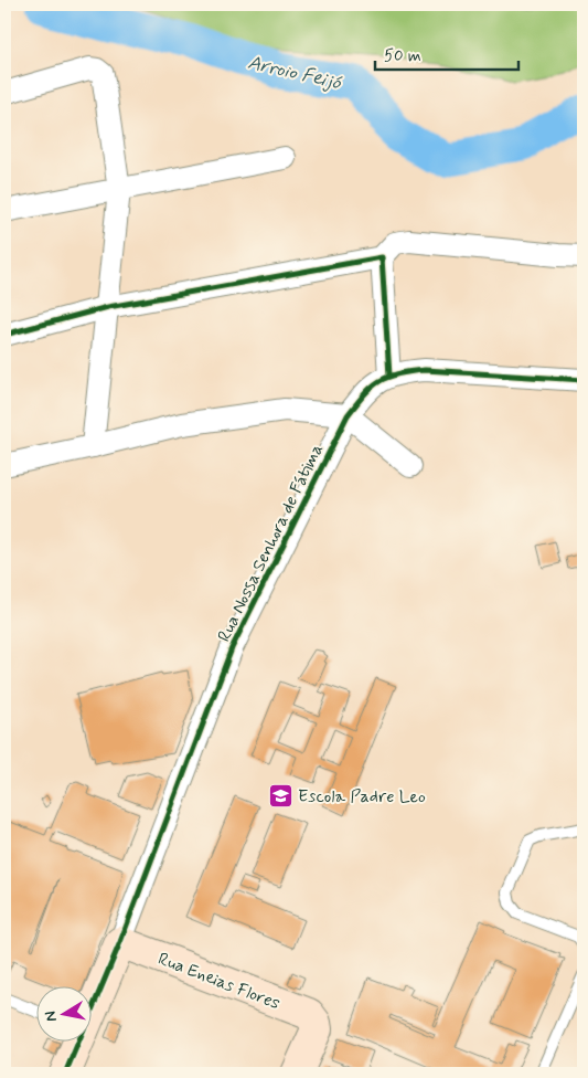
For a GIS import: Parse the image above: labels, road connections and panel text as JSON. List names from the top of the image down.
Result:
{
  "streets": {
    "street": ["Rua Nossa Senhora de Fátima", "Rua Eneias Flores"]
  },
  "crossings": [
    ["Rua Nossa Senhora de Fátima", "Rua Eneias Flores"]
  ],
  "water": ["Arroio Feijó"],
  "places": {
    "school or university": ["Escola Padre Leo"]
  },
  "scale_bar": "50 m",
  "north": "left"
}
